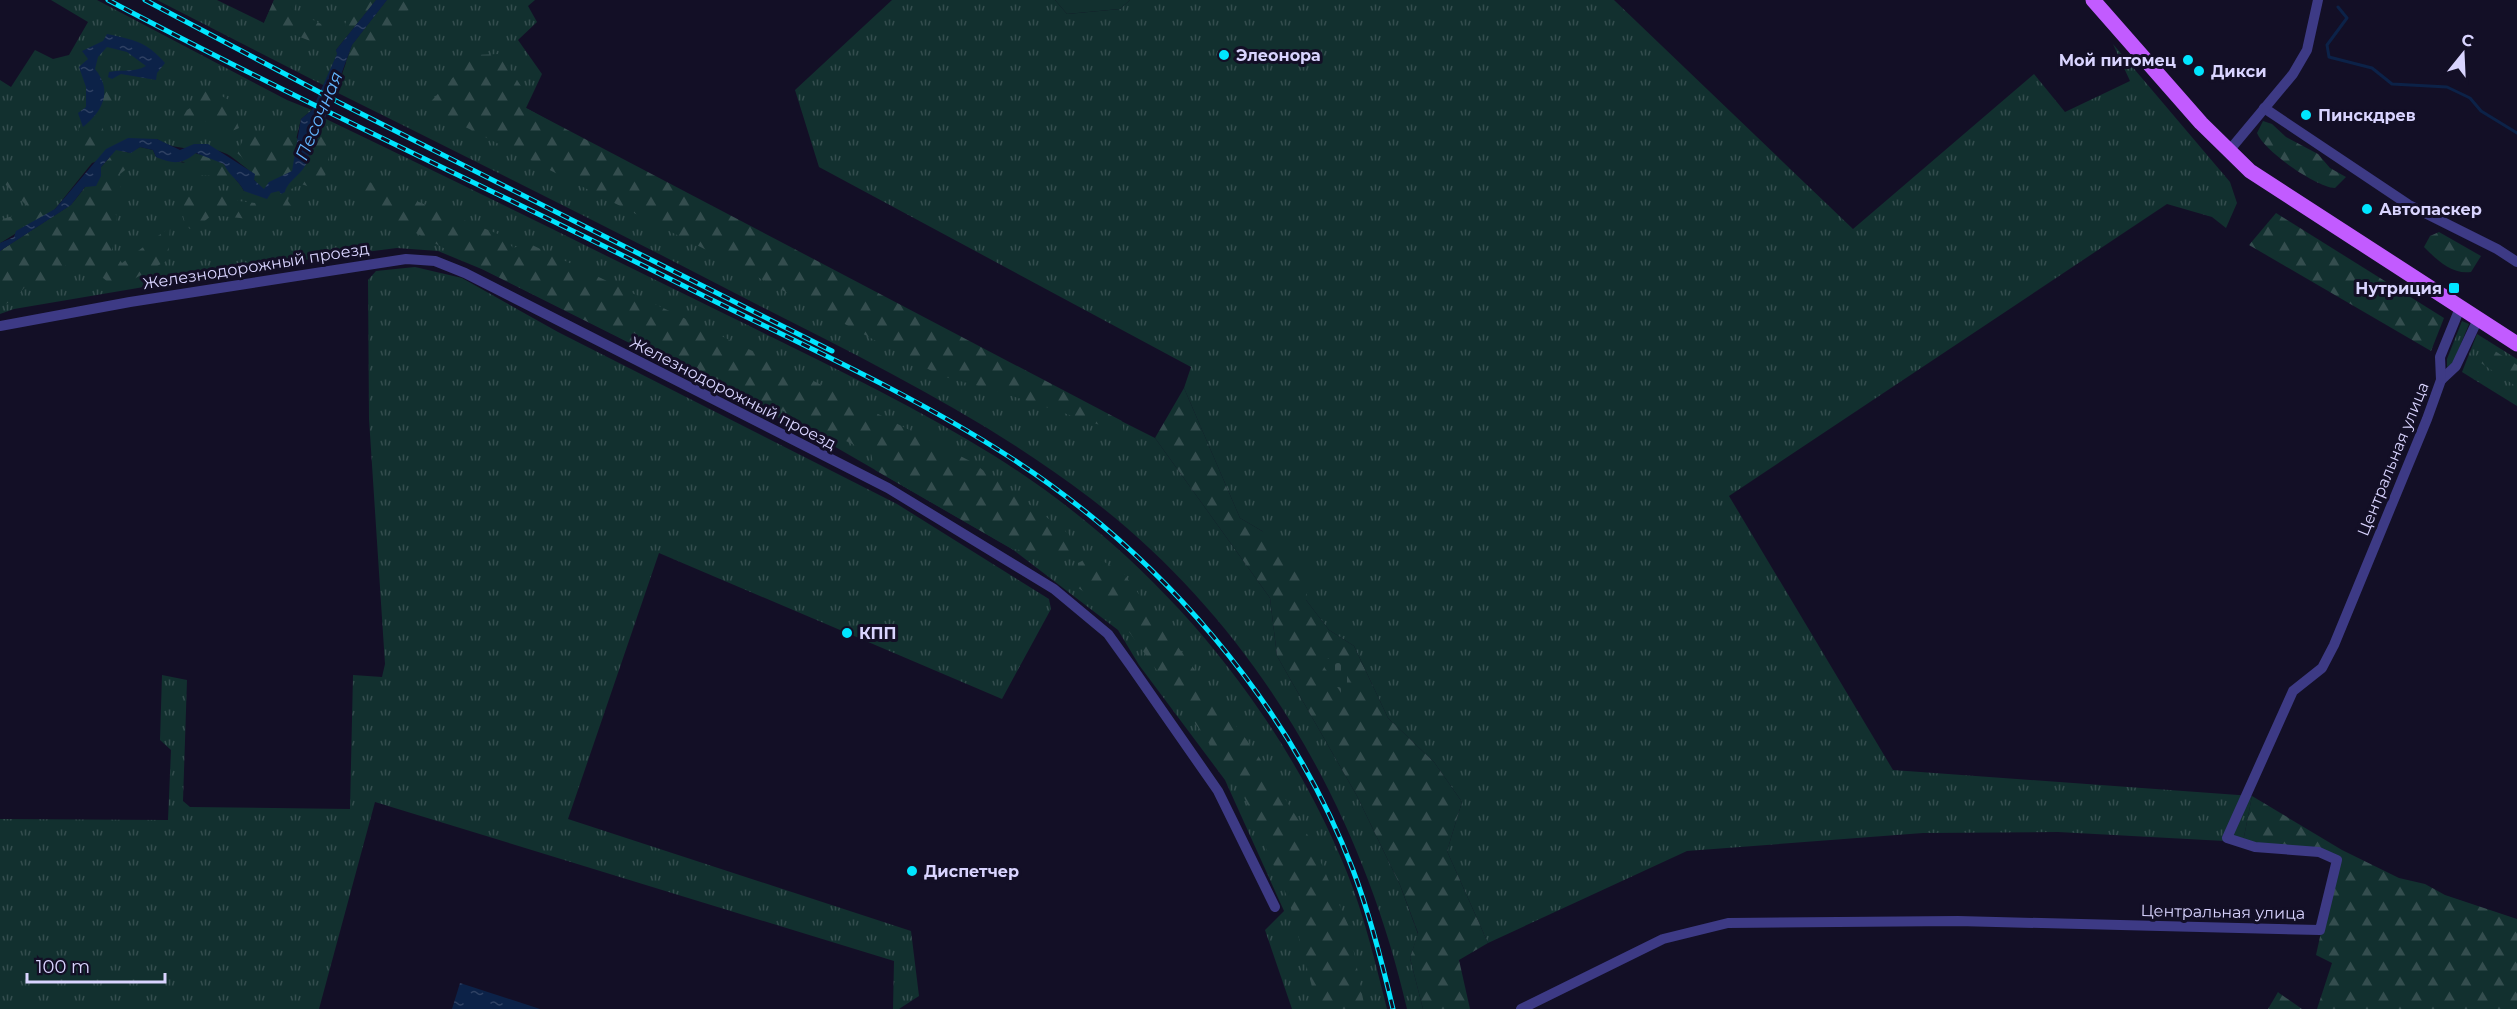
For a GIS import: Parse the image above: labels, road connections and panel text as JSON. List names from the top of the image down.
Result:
{
  "streets": {
    "street": ["Железнодорожный проезд", "Центральная улица"]
  },
  "water": ["Песочная"],
  "places": {
    "other": [
      "Элеонора",
      "Мой питомец",
      "Дикси",
      "Пинскдрев",
      "Автопаскер",
      "КПП",
      "Диспетчер"
    ],
    "transit": ["Нутриция"]
  },
  "scale_bar": "100 m",
  "north": "top"
}
